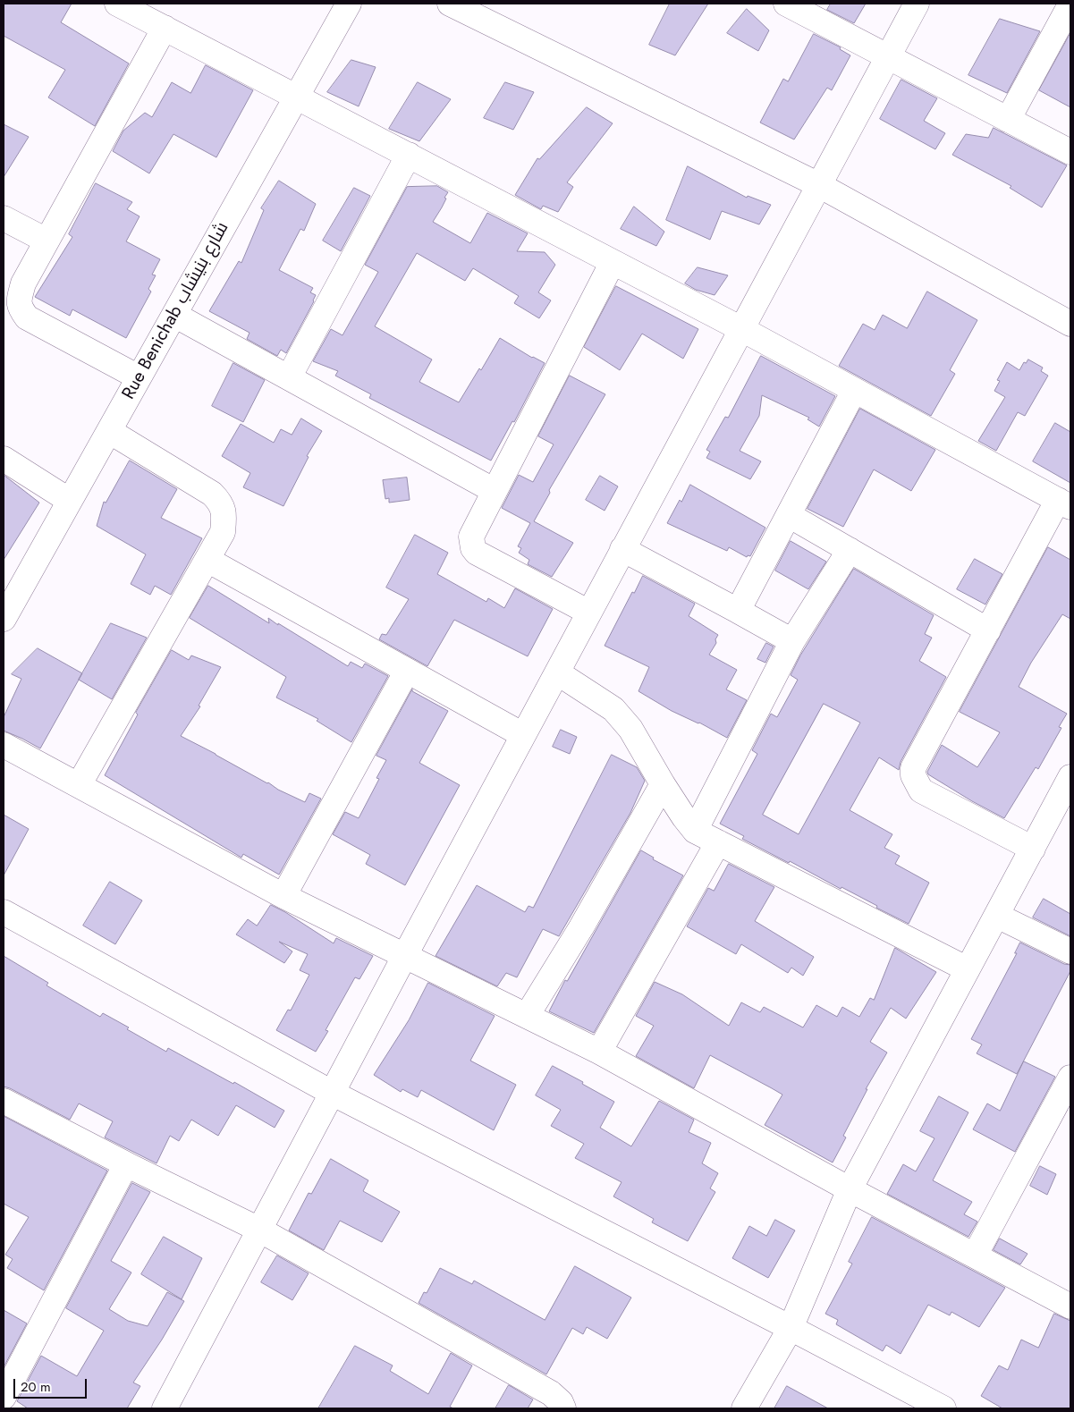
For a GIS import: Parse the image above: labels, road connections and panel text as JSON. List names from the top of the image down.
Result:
{
  "streets": {
    "street": ["Rue Benichab شارع بنيشاب"]
  },
  "scale_bar": "20 m"
}
